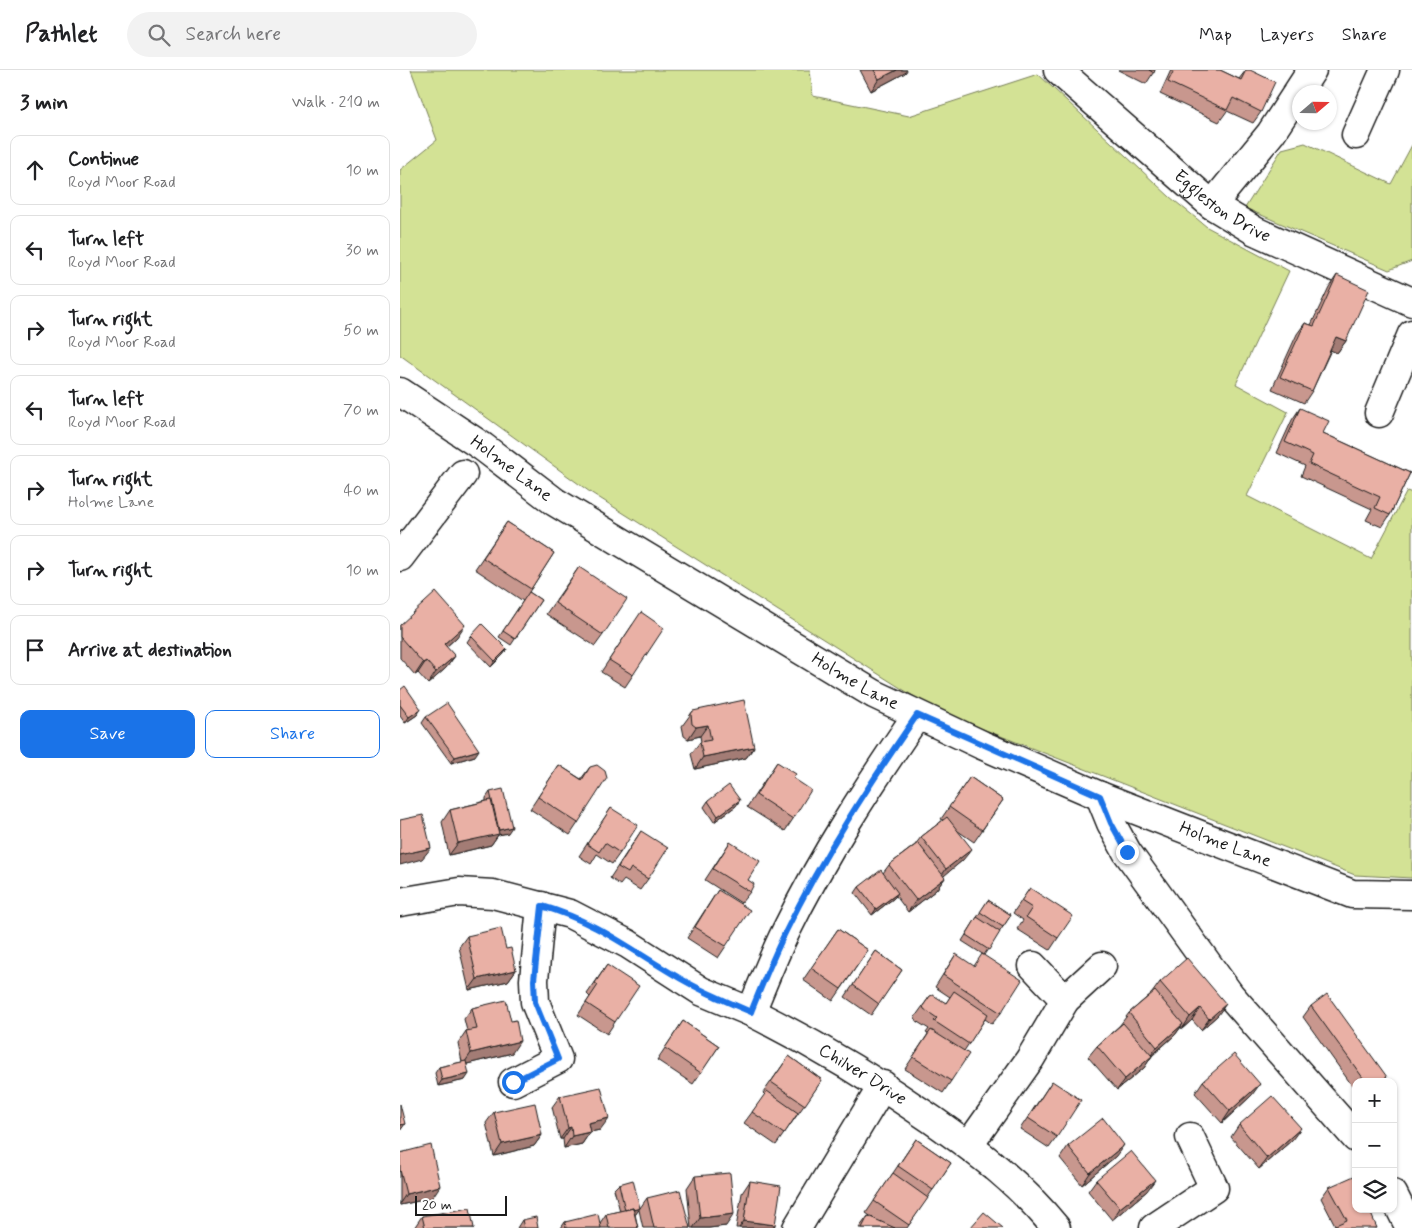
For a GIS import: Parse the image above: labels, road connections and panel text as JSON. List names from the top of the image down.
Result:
{
  "streets": {
    "street": ["Eggleston Drive", "Holme Lane", "Chilver Drive"]
  },
  "scale_bar": "20 m",
  "north": "right",
  "page": {
    "header": "Pathlet",
    "search": "Search here",
    "nav": ["Map", "Layers", "Share"],
    "heading": ["3 min", "Walk · 210 m"],
    "list": [
      ["Continue", "Royd Moor Road", "10 m"],
      ["Turn left", "Royd Moor Road", "30 m"],
      ["Turn right", "Royd Moor Road", "50 m"],
      ["Turn left", "Royd Moor Road", "70 m"],
      ["Turn right", "Holme Lane", "40 m"],
      ["Turn right", "10 m"],
      "Arrive at destination"
    ],
    "buttons": ["Save", "Share"],
    "map_buttons": ["+", "−"],
    "scale": "20 m"
  }
}
